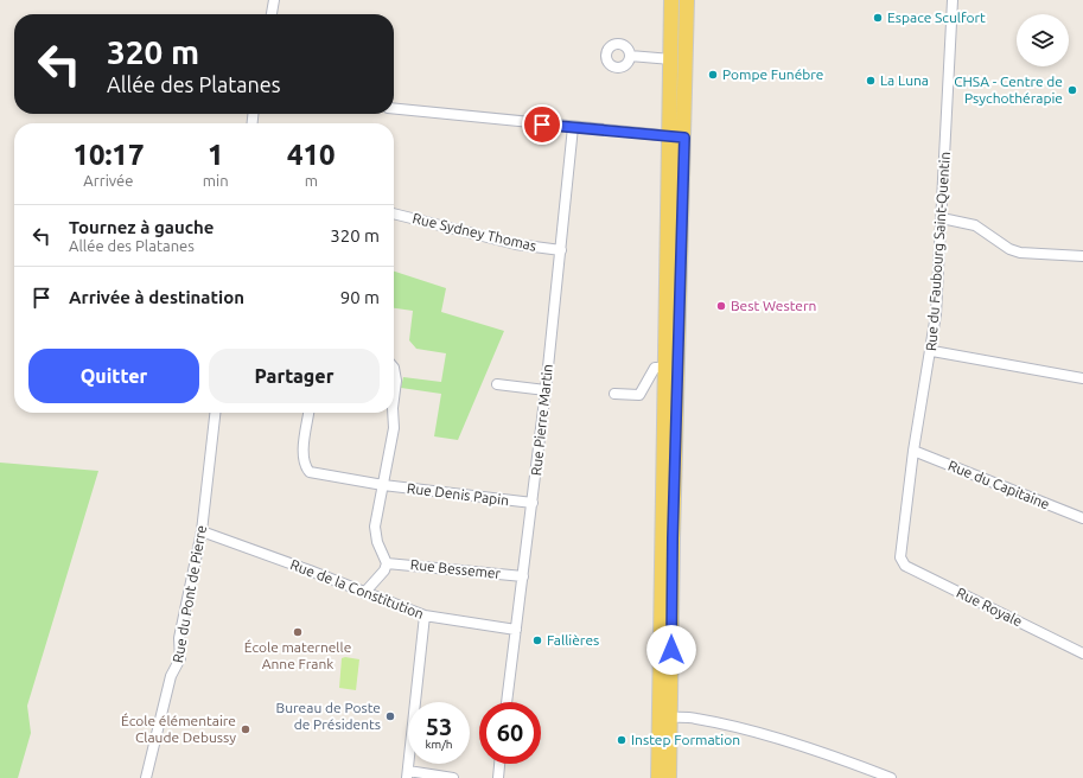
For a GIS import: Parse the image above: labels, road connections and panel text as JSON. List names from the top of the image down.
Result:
{
  "streets": {
    "street": [
      "Rue Sydney Thomas",
      "Rue du Faubourg Saint-Quentin",
      "Rue Pierre Martin",
      "Rue du Capitaine",
      "Rue Denis Papin",
      "Rue Bessemer",
      "Rue de la Constitution",
      "Rue du Pont de Pierre",
      "Rue Royale"
    ]
  },
  "crossings": [
    ["Rue Sydney Thomas", "Rue Pierre Martin"],
    ["Rue du Faubourg Saint-Quentin", "Rue du Capitaine"],
    ["Rue du Faubourg Saint-Quentin", "Rue Royale"],
    ["Rue Pierre Martin", "Rue Denis Papin"],
    ["Rue Pierre Martin", "Rue Bessemer"],
    ["Rue Pierre Martin", "Rue de la Constitution"],
    ["Rue de la Constitution", "Rue du Pont de Pierre"]
  ],
  "places": [
    "Espace Sculfort",
    "Pompe Funébre",
    "La Luna",
    "CHSA - Centre de Psychothérapie",
    "Best Western",
    "École maternelle Anne Frank",
    "Fallières",
    "Bureau de Poste de Présidents",
    "École élémentaire Claude Debussy",
    "Instep Formation"
  ],
  "page": {
    "turn": ["320 m", "Allée des Platanes"],
    "eta": [
      "10:17",
      "Arrivée",
      "1",
      "min",
      "410",
      "m"
    ],
    "list": [
      {
        "name": "Tournez à gauche",
        "note": "Allée des Platanes",
        "value": "320 m"
      },
      {
        "name": "Arrivée à destination",
        "value": "90 m"
      }
    ],
    "buttons": ["Quitter", "Partager"],
    "speed": "53 km/h",
    "limit": "60"
  }
}
